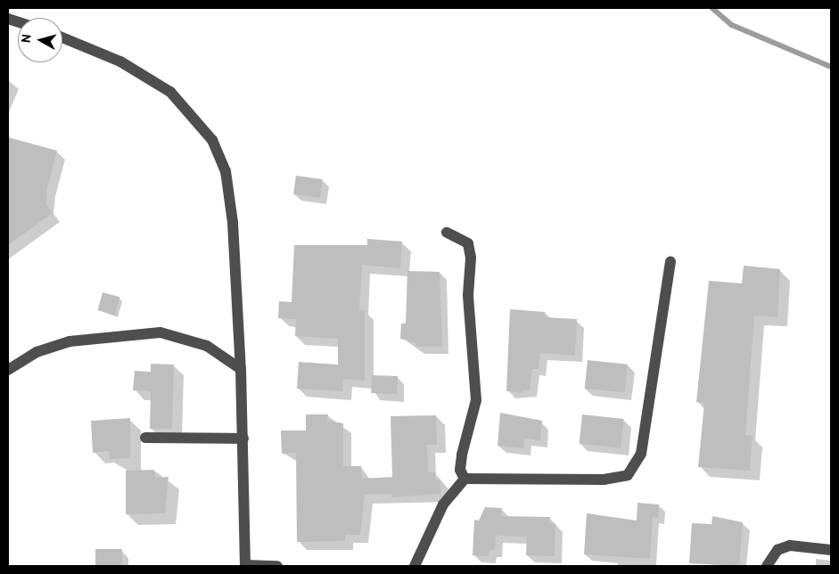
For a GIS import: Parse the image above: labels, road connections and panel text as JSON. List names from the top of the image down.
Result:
{
  "north": "left"
}
